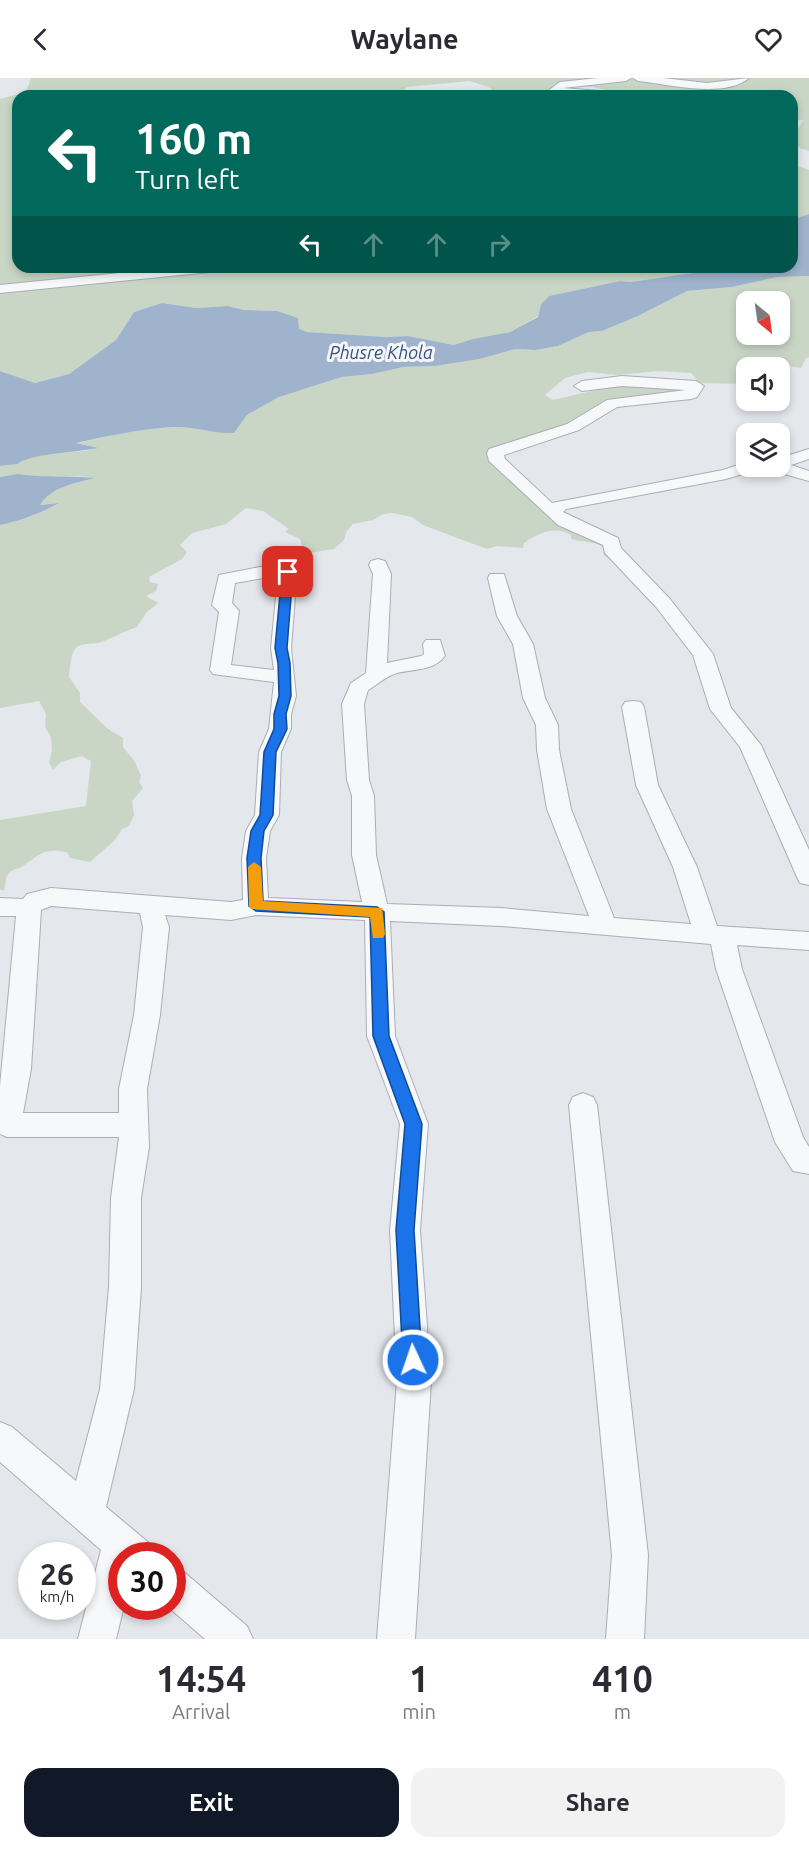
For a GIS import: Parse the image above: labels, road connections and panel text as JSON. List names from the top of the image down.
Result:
{
  "water": ["Phusre Khola"],
  "north": "bottom right",
  "page": {
    "header": "Waylane",
    "turn": ["160 m", "Turn left"],
    "speed": "26 km/h",
    "limit": "30",
    "eta": [
      "14:54",
      "Arrival",
      "1",
      "min",
      "410",
      "m"
    ],
    "buttons": ["Exit", "Share"]
  }
}
